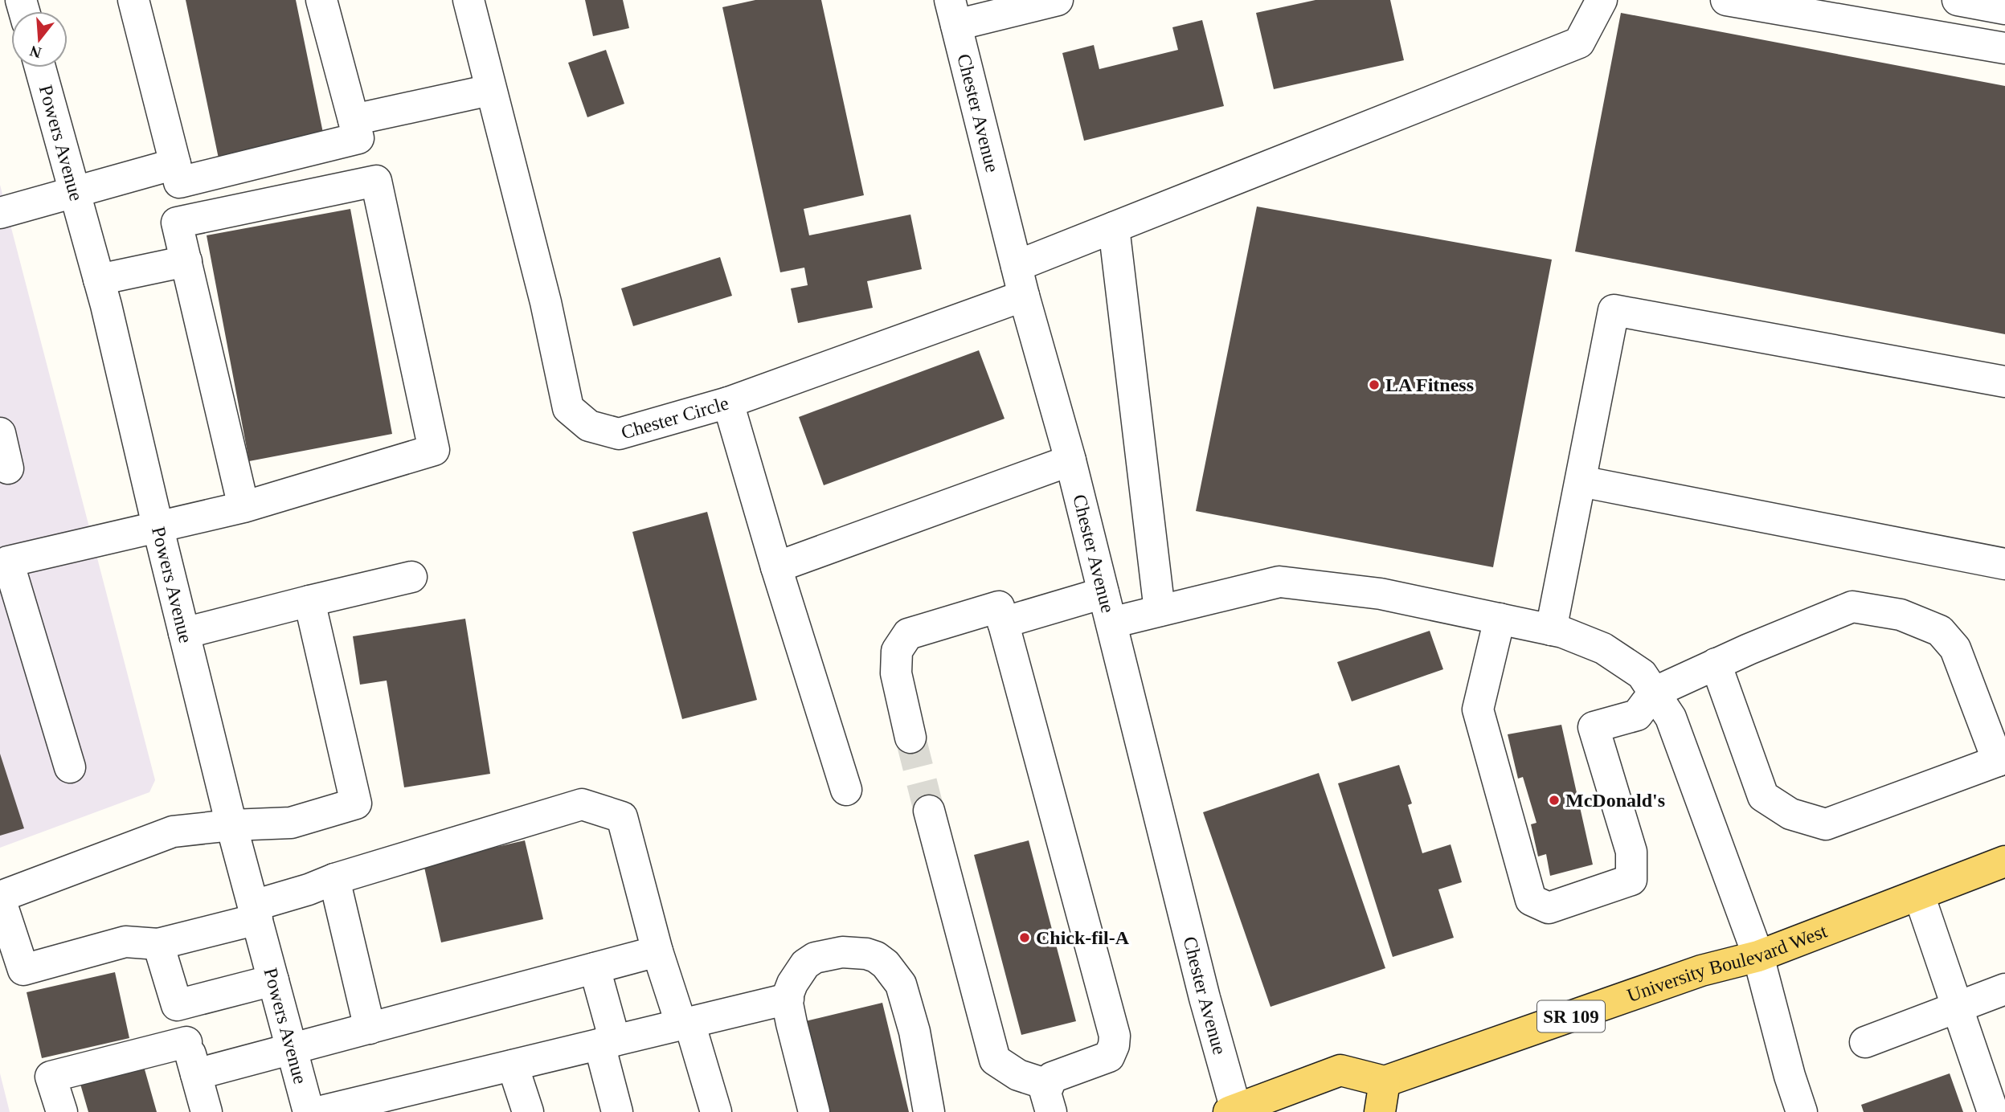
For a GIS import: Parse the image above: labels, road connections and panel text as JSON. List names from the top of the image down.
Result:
{
  "streets": {
    "main road": ["University Boulevard West", "SR 109"],
    "street": ["Chester Avenue", "Powers Avenue", "Chester Circle"]
  },
  "crossings": [
    ["Chester Avenue", "Chester Circle"]
  ],
  "places": ["LA Fitness", "McDonald's", "Chick-fil-A"],
  "north": "bottom"
}
